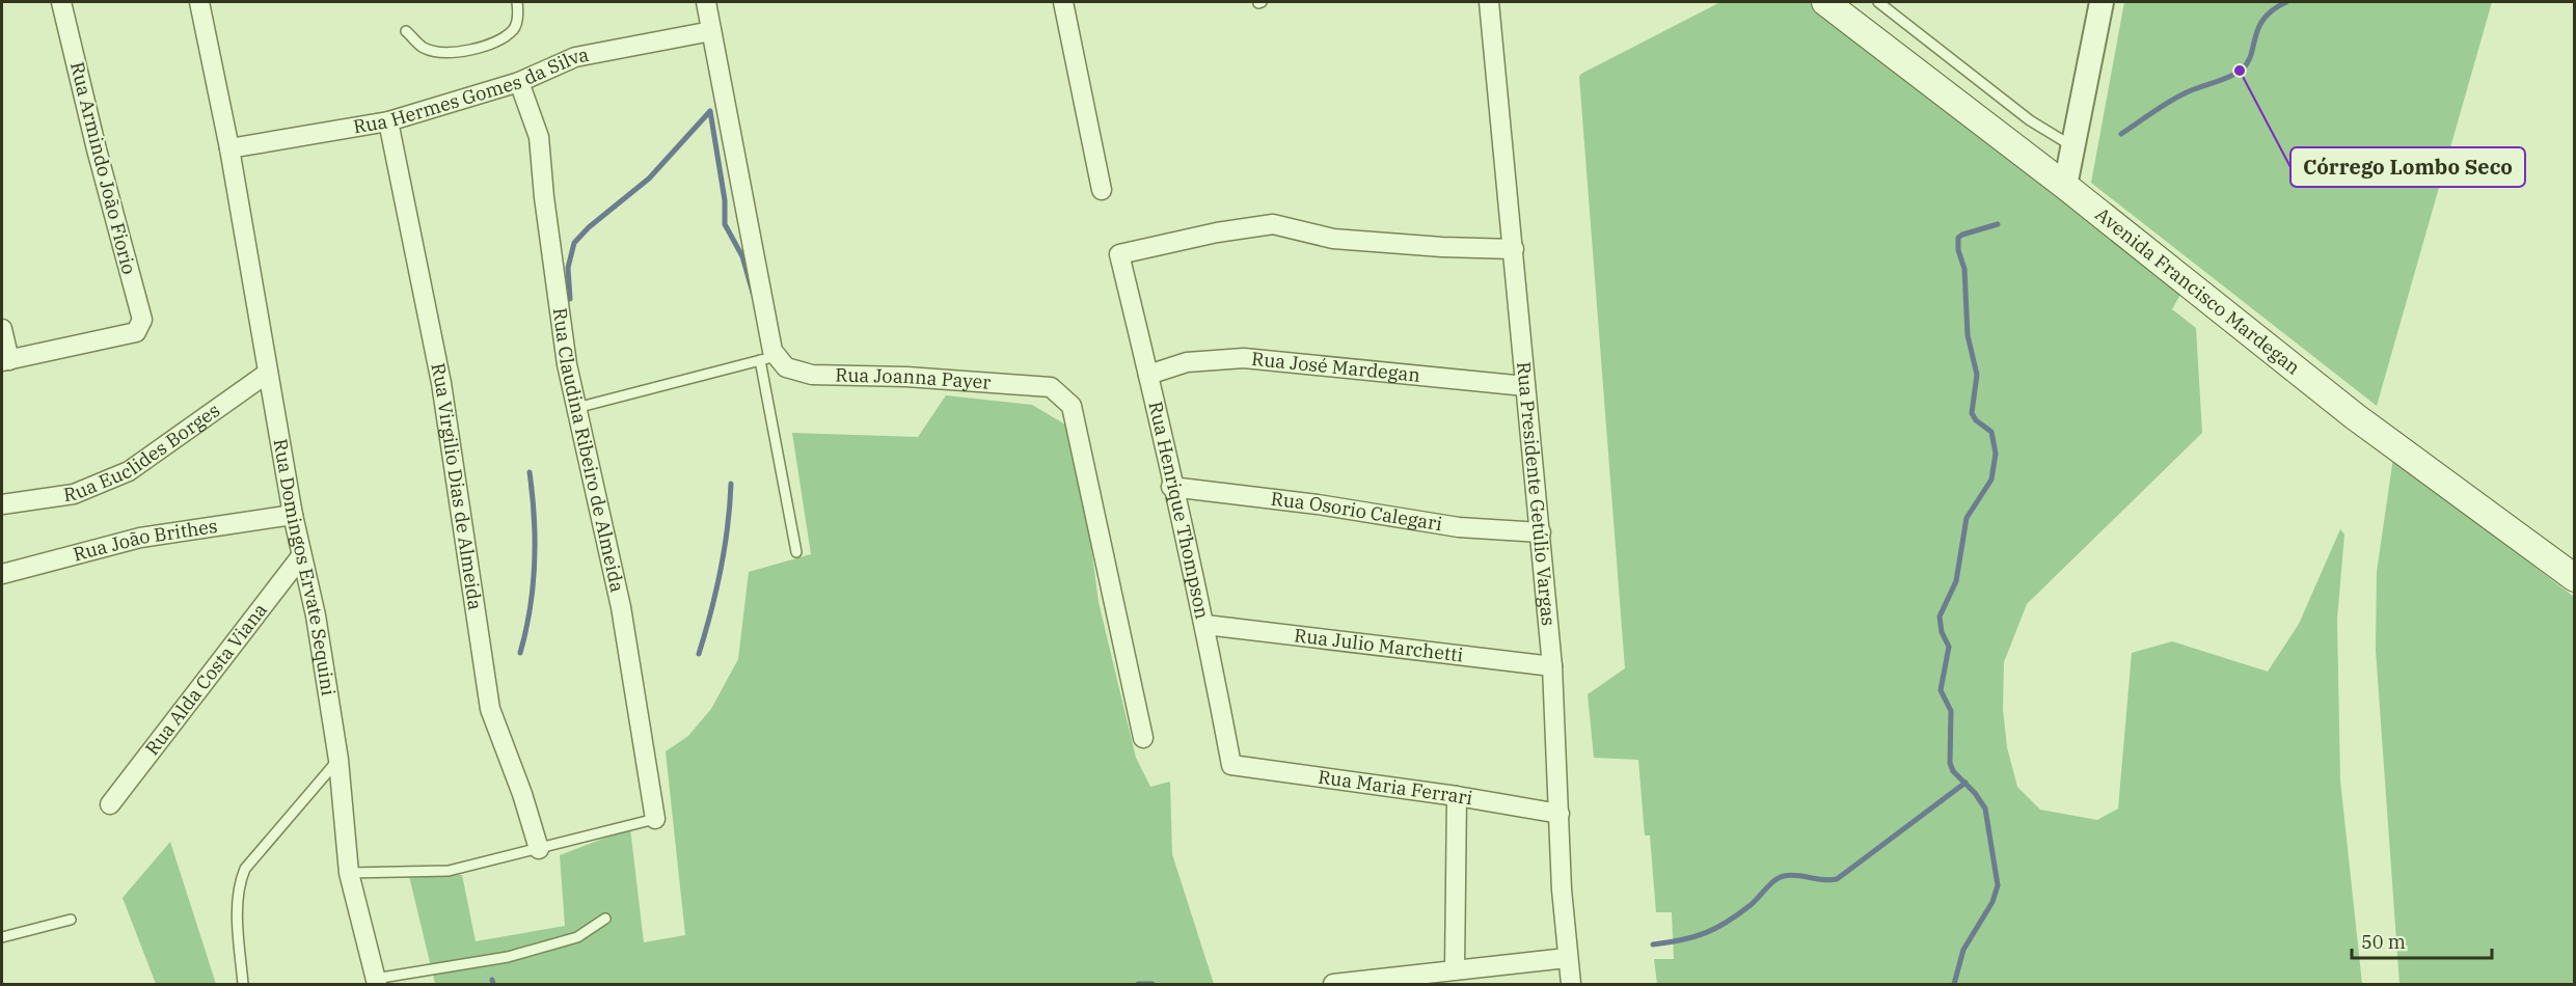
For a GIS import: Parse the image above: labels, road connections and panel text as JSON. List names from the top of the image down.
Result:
{
  "streets": {
    "main road": ["Avenida Francisco Mardegan"],
    "street": [
      "Rua Hermes Gomes da Silva",
      "Rua Armindo João Fiorio",
      "Rua José Mardegan",
      "Rua Joanna Payer",
      "Rua Claudina Ribeiro de Almeida",
      "Rua Euclides Borges",
      "Rua Virgilio Dias de Almeida",
      "Rua Presidente Getúlio Vargas",
      "Rua Henrique Thompson",
      "Rua Osorio Calegari",
      "Rua João Brithes",
      "Rua Domingos Ervate Sequini",
      "Rua Julio Marchetti",
      "Rua Alda Costa Viana",
      "Rua Maria Ferrari"
    ]
  },
  "crossings": [
    ["Rua Hermes Gomes da Silva", "Rua Claudina Ribeiro de Almeida"],
    ["Rua Hermes Gomes da Silva", "Rua Virgilio Dias de Almeida"],
    ["Rua Hermes Gomes da Silva", "Rua Domingos Ervate Sequini"],
    ["Rua José Mardegan", "Rua Presidente Getúlio Vargas"],
    ["Rua José Mardegan", "Rua Henrique Thompson"],
    ["Rua Euclides Borges", "Rua Domingos Ervate Sequini"],
    ["Rua Presidente Getúlio Vargas", "Rua Henrique Thompson"],
    ["Rua Presidente Getúlio Vargas", "Rua Osorio Calegari"],
    ["Rua Presidente Getúlio Vargas", "Rua Julio Marchetti"],
    ["Rua Presidente Getúlio Vargas", "Rua Maria Ferrari"],
    ["Rua Henrique Thompson", "Rua Osorio Calegari"],
    ["Rua Henrique Thompson", "Rua Julio Marchetti"],
    ["Rua Henrique Thompson", "Rua Maria Ferrari"],
    ["Rua João Brithes", "Rua Domingos Ervate Sequini"],
    ["Rua Domingos Ervate Sequini", "Rua Alda Costa Viana"]
  ],
  "places": ["Córrego Lombo Seco"],
  "scale_bar": "50 m"
}
